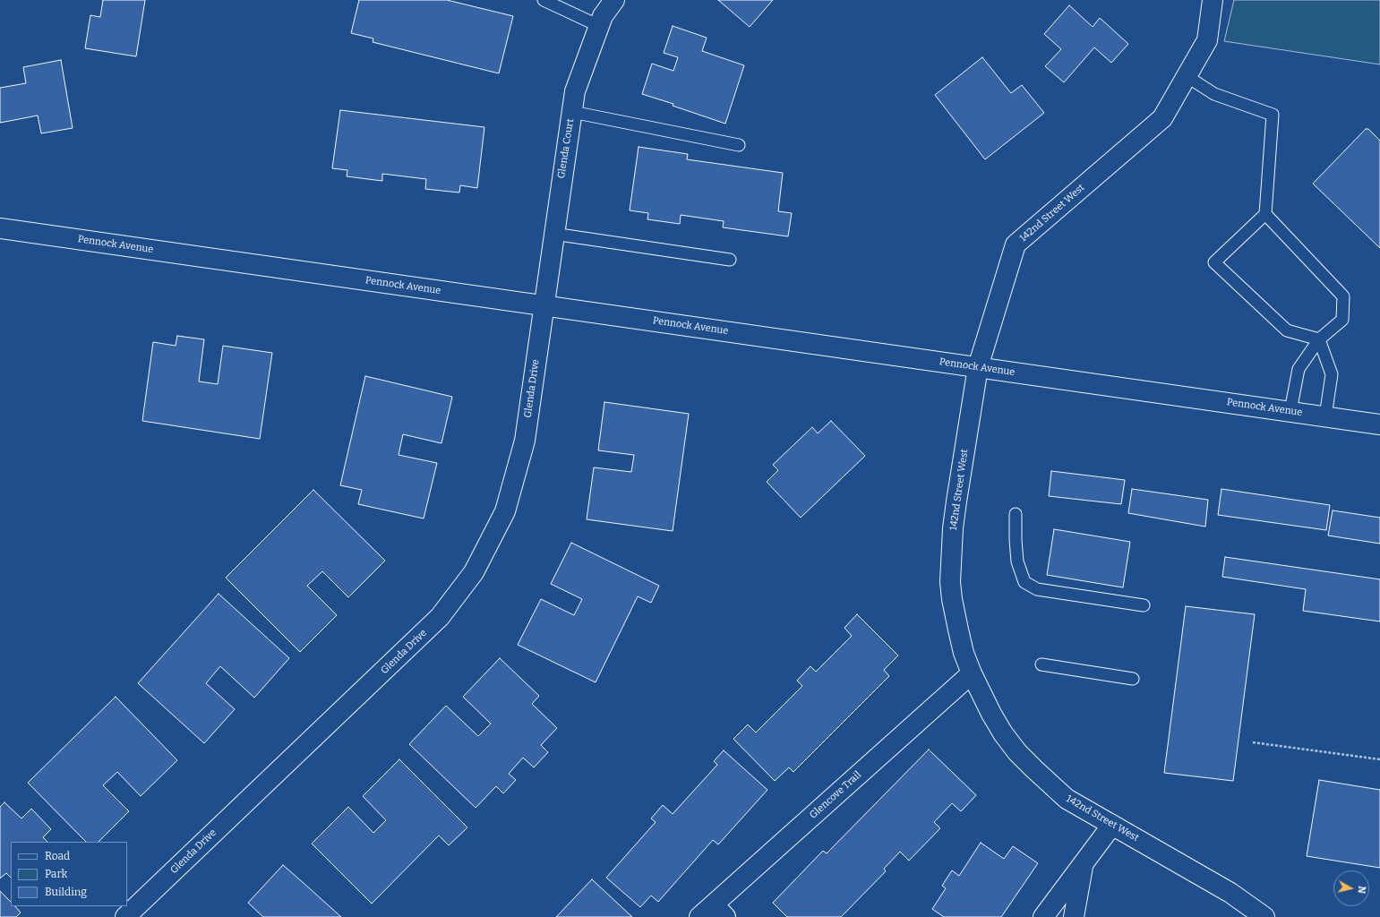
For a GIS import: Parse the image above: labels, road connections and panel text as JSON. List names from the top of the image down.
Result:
{
  "streets": {
    "street": [
      "Glenda Court",
      "142nd Street West",
      "Pennock Avenue",
      "Glenda Drive",
      "Glencove Trail"
    ]
  },
  "crossings": [
    ["Glenda Court", "Pennock Avenue"],
    ["Glenda Court", "Glenda Drive"],
    ["142nd Street West", "Pennock Avenue"],
    ["142nd Street West", "Glencove Trail"],
    ["Pennock Avenue", "Glenda Drive"]
  ],
  "legend": ["Road", "Park", "Building"],
  "north": "right"
}
